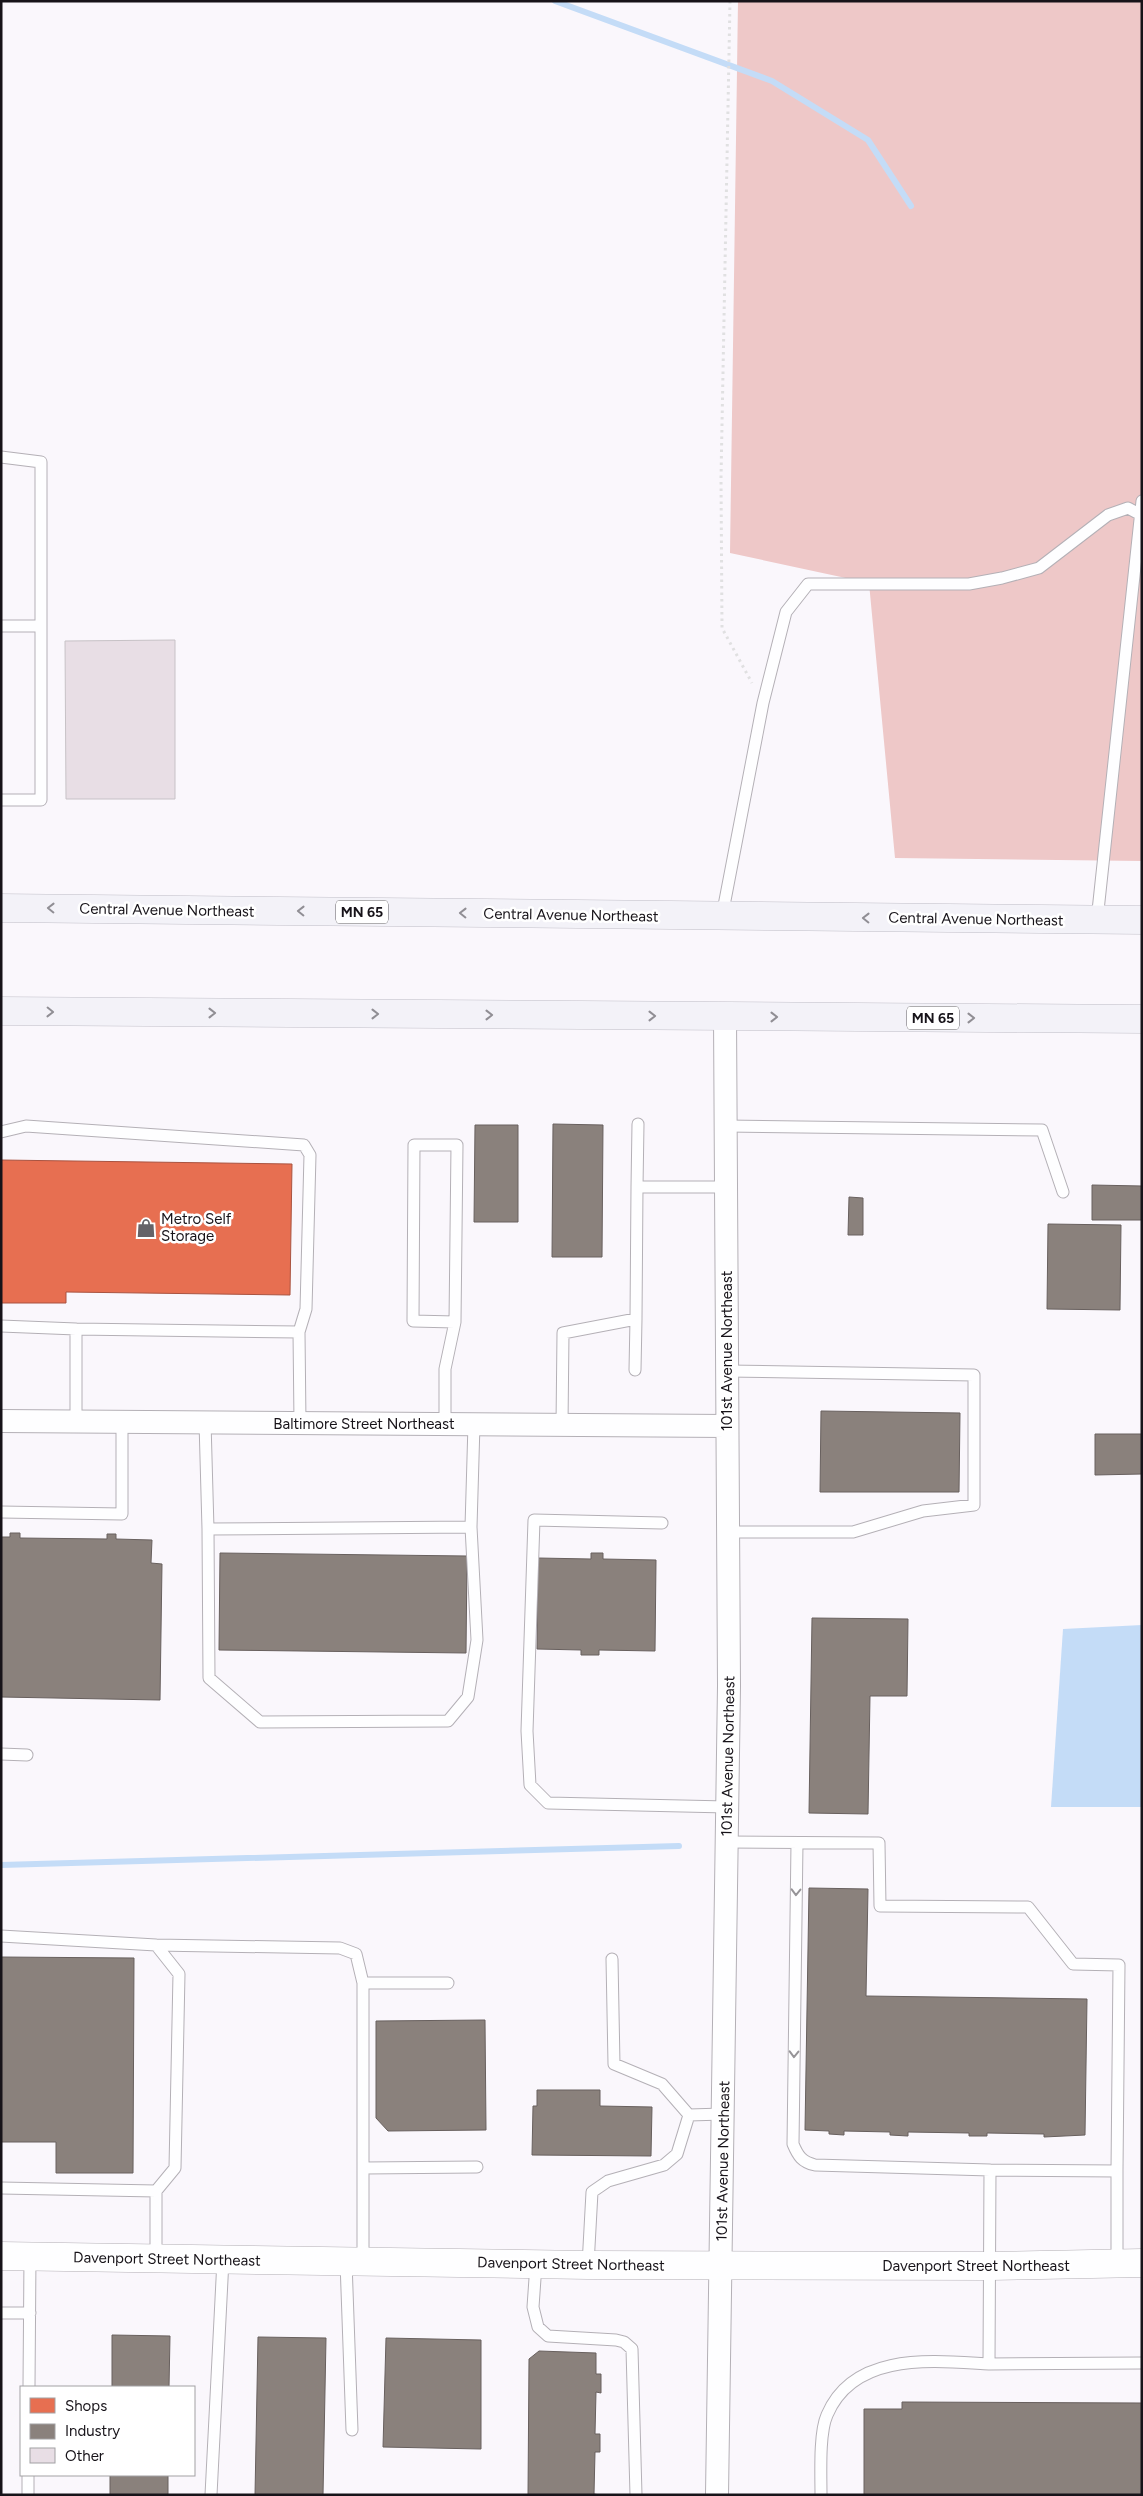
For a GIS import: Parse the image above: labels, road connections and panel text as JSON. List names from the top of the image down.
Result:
{
  "streets": {
    "highway": ["Central Avenue Northeast", "MN 65"],
    "street": ["101st Avenue Northeast", "Baltimore Street Northeast", "Davenport Street Northeast"]
  },
  "crossings": [
    ["MN 65", "101st Avenue Northeast"],
    ["101st Avenue Northeast", "Baltimore Street Northeast"],
    ["101st Avenue Northeast", "Davenport Street Northeast"]
  ],
  "places": {
    "shop": ["Metro Self Storage"]
  },
  "legend": ["Shops", "Industry", "Other"]
}
